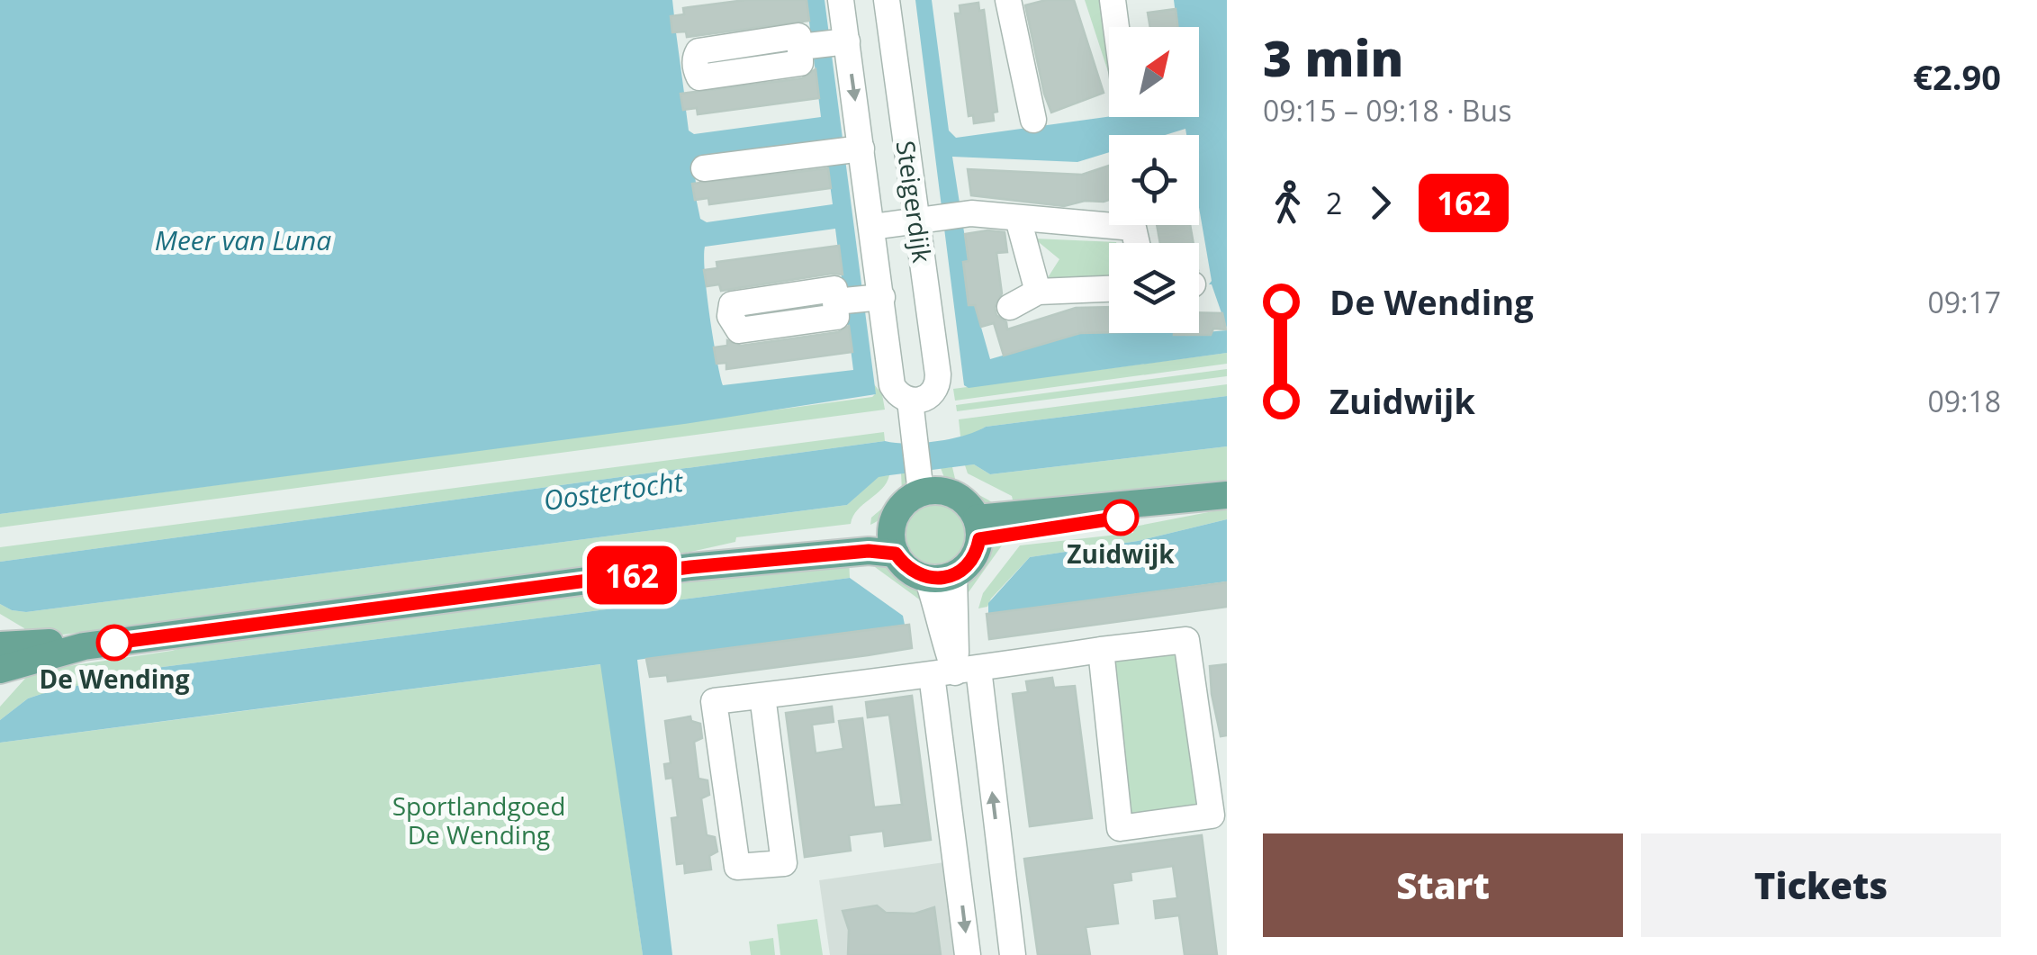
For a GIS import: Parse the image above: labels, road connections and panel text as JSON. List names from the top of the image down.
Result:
{
  "streets": {
    "street": ["Steigerdijk"]
  },
  "water": ["Meer van Luna", "Oostertocht"],
  "parks": ["Sportlandgoed De Wending"],
  "places": ["Zuidwijk", "De Wending"],
  "lines": ["bus line 162"],
  "north": "top right",
  "page": {
    "on_map": "162",
    "heading": ["3 min", "09:15 – 09:18 · Bus", "€2.90"],
    "legs": ["2", "162"],
    "list": [
      {
        "name": "De Wending",
        "value": "09:17"
      },
      {
        "name": "Zuidwijk",
        "value": "09:18"
      }
    ],
    "buttons": ["Start", "Tickets"]
  }
}
